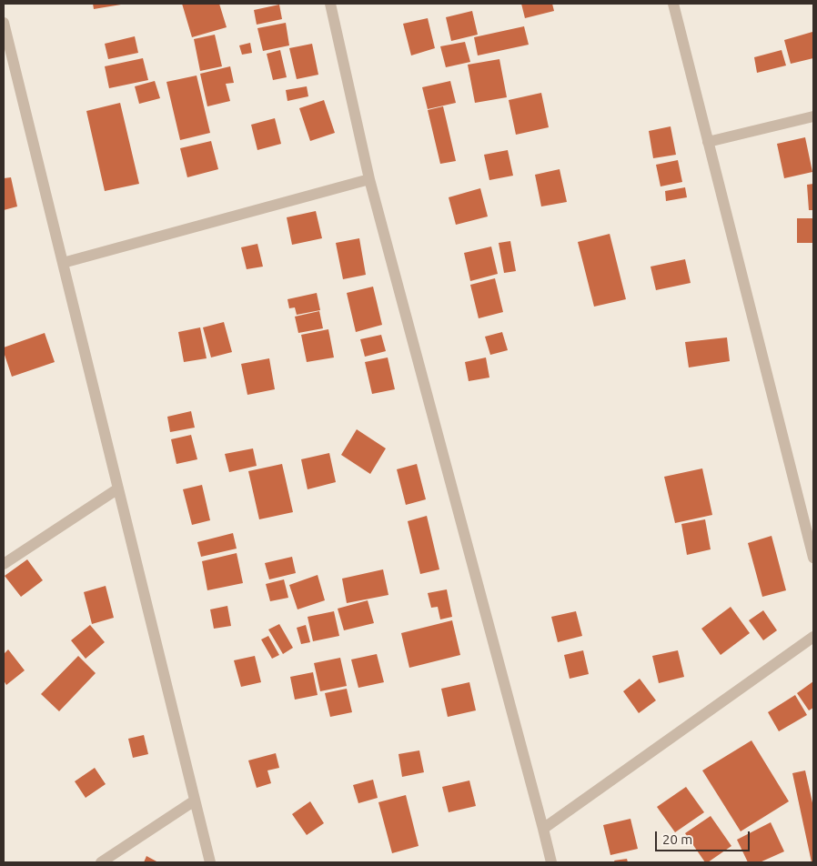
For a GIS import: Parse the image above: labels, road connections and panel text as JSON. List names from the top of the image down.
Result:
{
  "scale_bar": "20 m"
}
